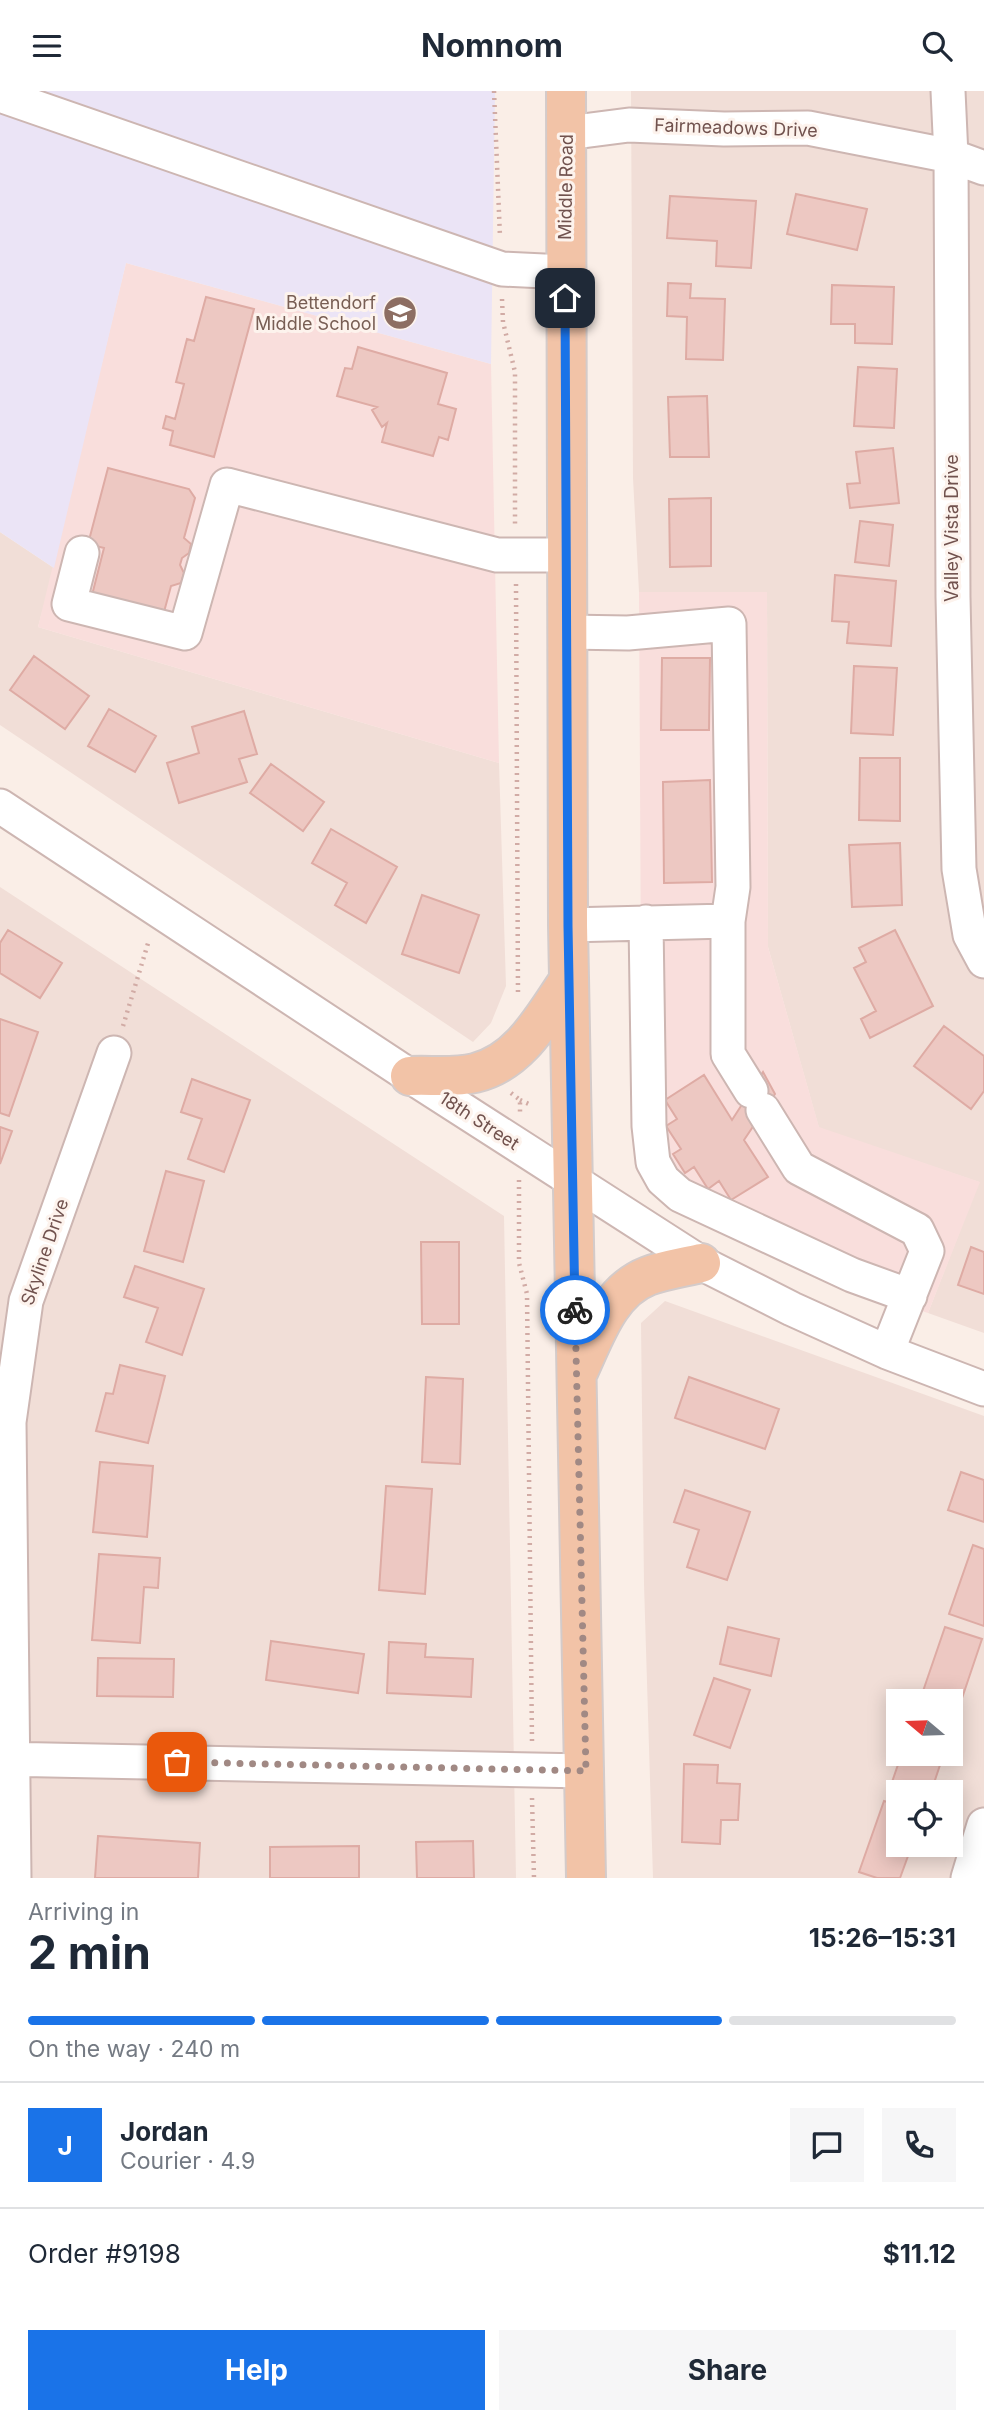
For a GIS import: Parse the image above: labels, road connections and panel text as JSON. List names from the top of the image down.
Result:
{
  "streets": {
    "main road": ["Middle Road"],
    "street": [
      "Fairmeadows Drive",
      "Valley Vista Drive",
      "18th Street",
      "Skyline Drive"
    ]
  },
  "crossings": [
    ["Fairmeadows Drive", "Middle Road"],
    ["Fairmeadows Drive", "Valley Vista Drive"],
    ["Middle Road", "18th Street"]
  ],
  "places": {
    "school or university": ["Bettendorf Middle School"]
  },
  "north": "left",
  "page": {
    "header": "Nomnom",
    "heading": ["2 min", "Arriving in", "15:26–15:31"],
    "panel": [
      "Jordan",
      "Courier · 4.9",
      "Order #9198",
      "$11.12"
    ],
    "bar": "On the way · 240 m",
    "round": "J",
    "buttons": ["Help", "Share"]
  }
}
